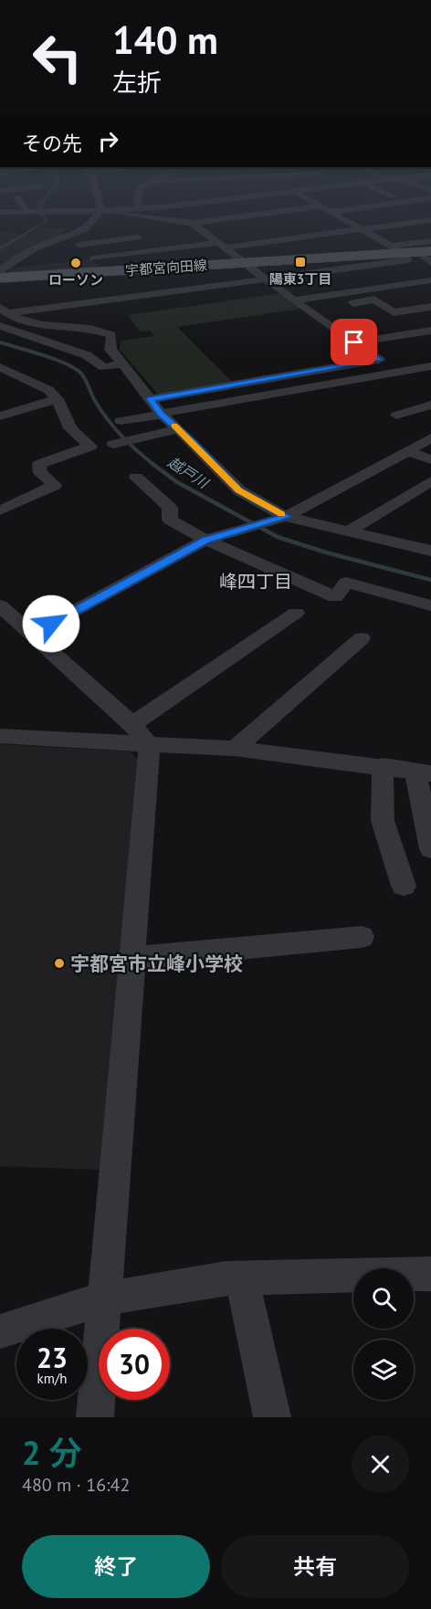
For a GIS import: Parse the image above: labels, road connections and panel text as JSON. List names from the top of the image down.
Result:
{
  "streets": {
    "main road": ["宇都宮向田線"]
  },
  "districts": ["峰四丁目"],
  "water": ["越戸川"],
  "places": {
    "transit": ["陽東3丁目"],
    "other": ["ローソン", "宇都宮市立峰小学校"]
  },
  "page": {
    "turn": ["140 m", "左折"],
    "then": "その先",
    "speed": "23 km/h",
    "limit": "30",
    "heading": ["2 分", "480 m · 16:42"],
    "buttons": ["終了", "共有"]
  }
}
